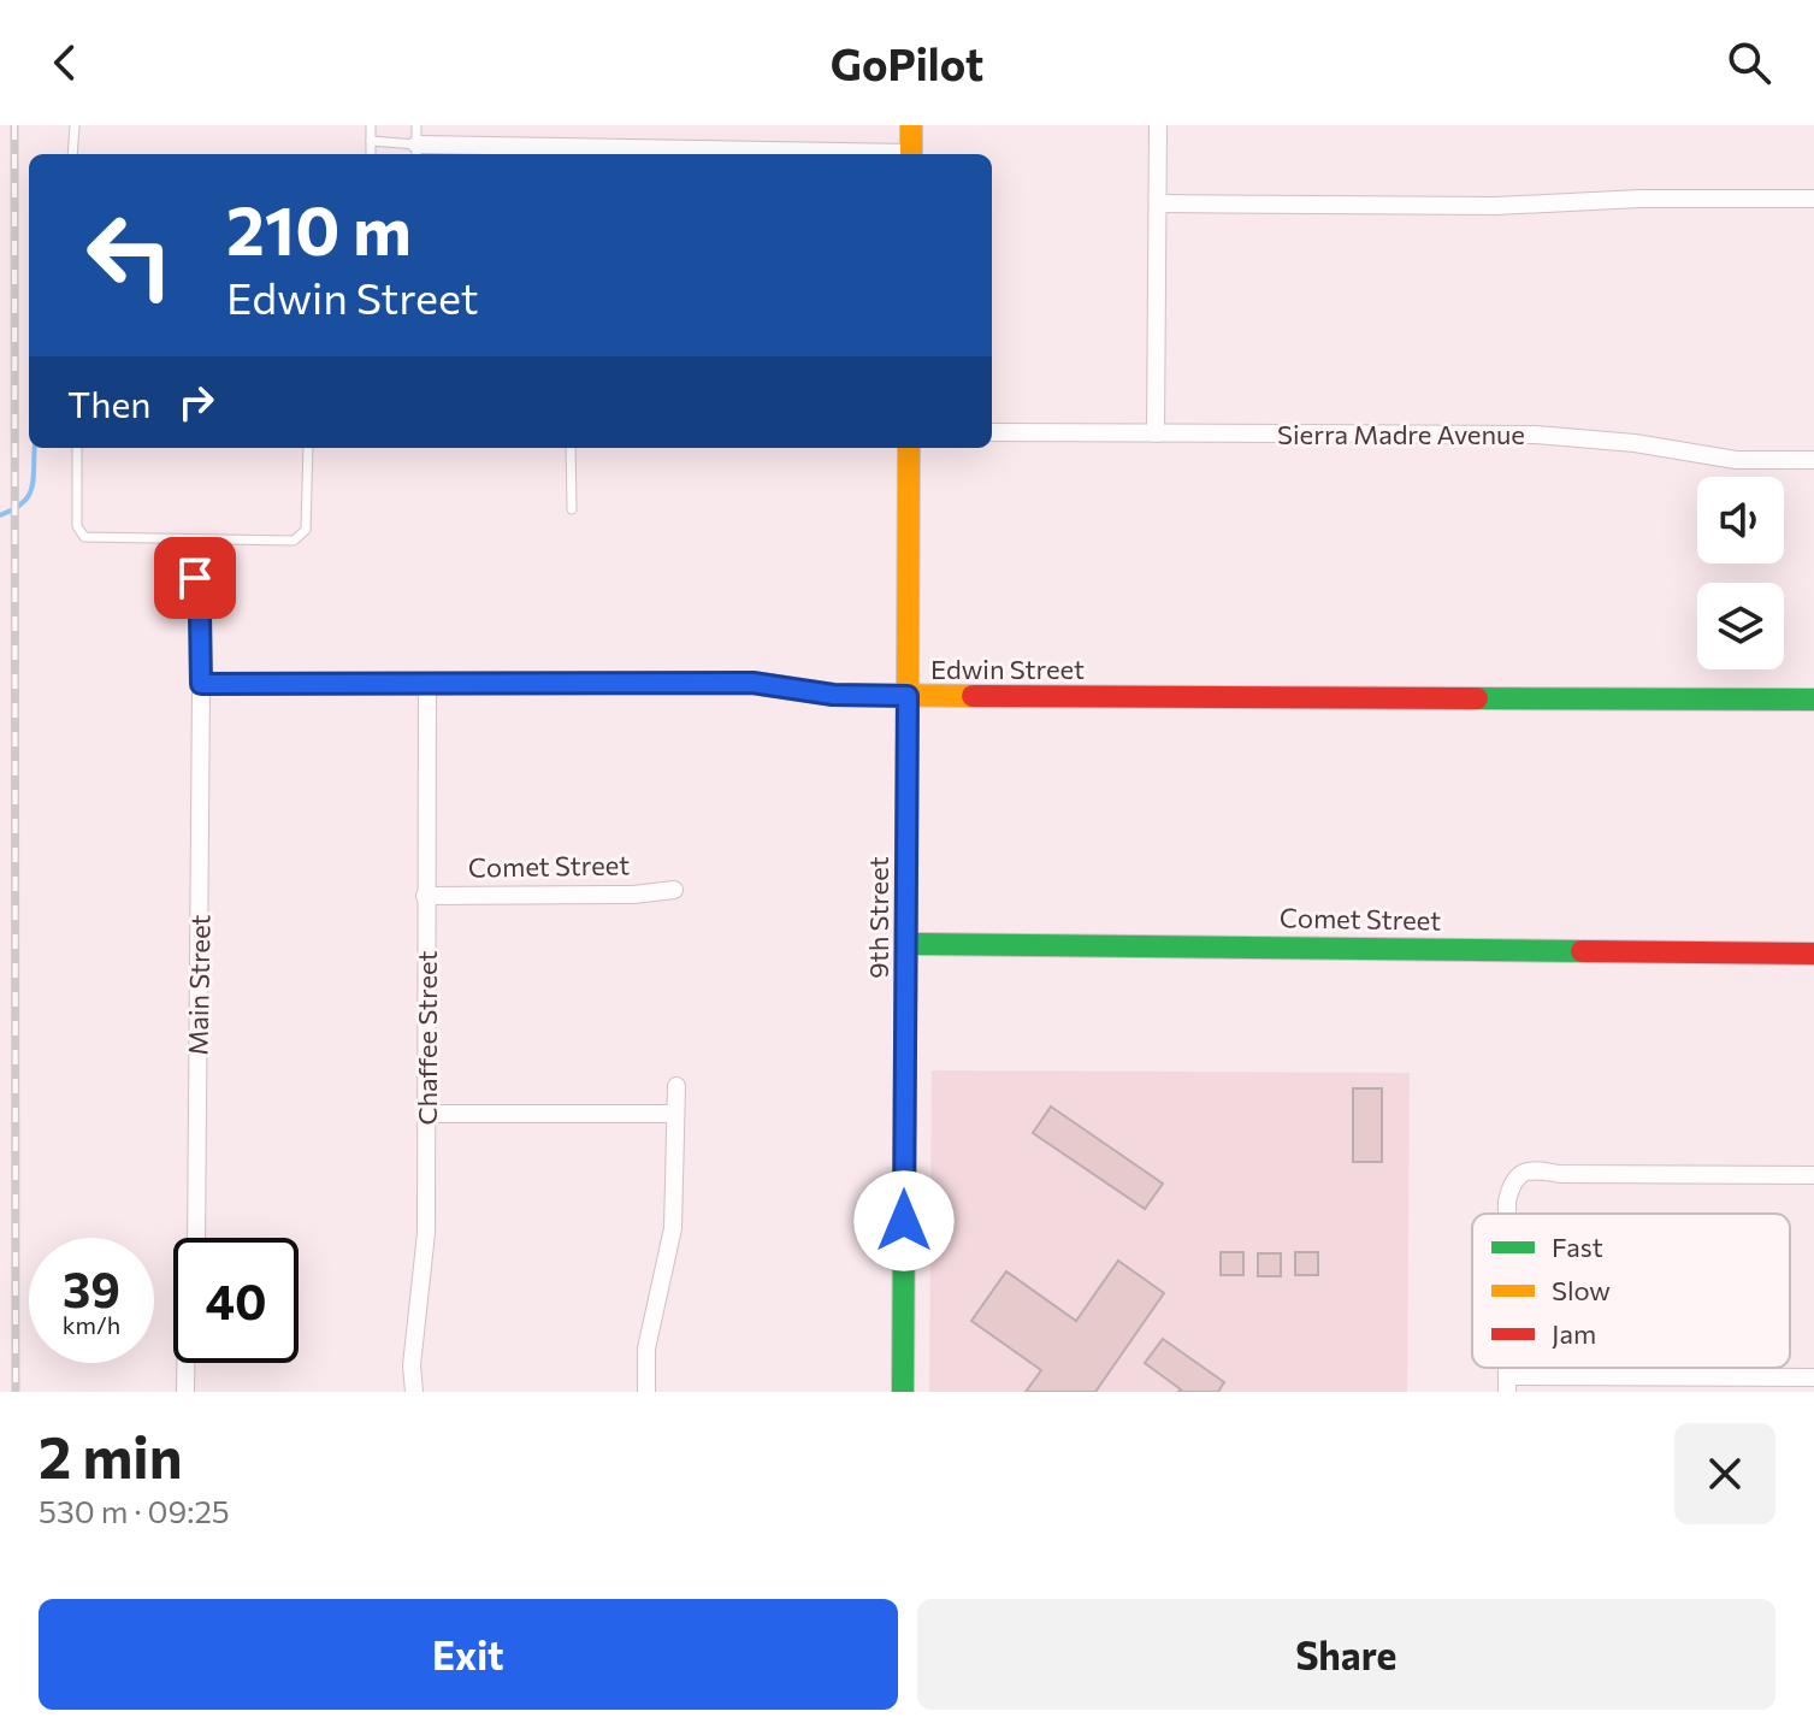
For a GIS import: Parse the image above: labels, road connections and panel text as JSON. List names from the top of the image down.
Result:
{
  "streets": {
    "street": [
      "Sierra Madre Avenue",
      "Edwin Street",
      "Comet Street",
      "9th Street",
      "Main Street",
      "Chaffee Street"
    ]
  },
  "crossings": [
    ["Edwin Street", "9th Street"],
    ["Edwin Street", "Main Street"],
    ["Edwin Street", "Chaffee Street"],
    ["Comet Street", "9th Street"],
    ["Comet Street", "Chaffee Street"]
  ],
  "legend": ["Fast", "Slow", "Jam"],
  "page": {
    "header": "GoPilot",
    "turn": ["210 m", "Edwin Street"],
    "then": "Then",
    "speed": "39 km/h",
    "limit": "40",
    "heading": ["2 min", "530 m · 09:25"],
    "buttons": ["Exit", "Share"]
  }
}
